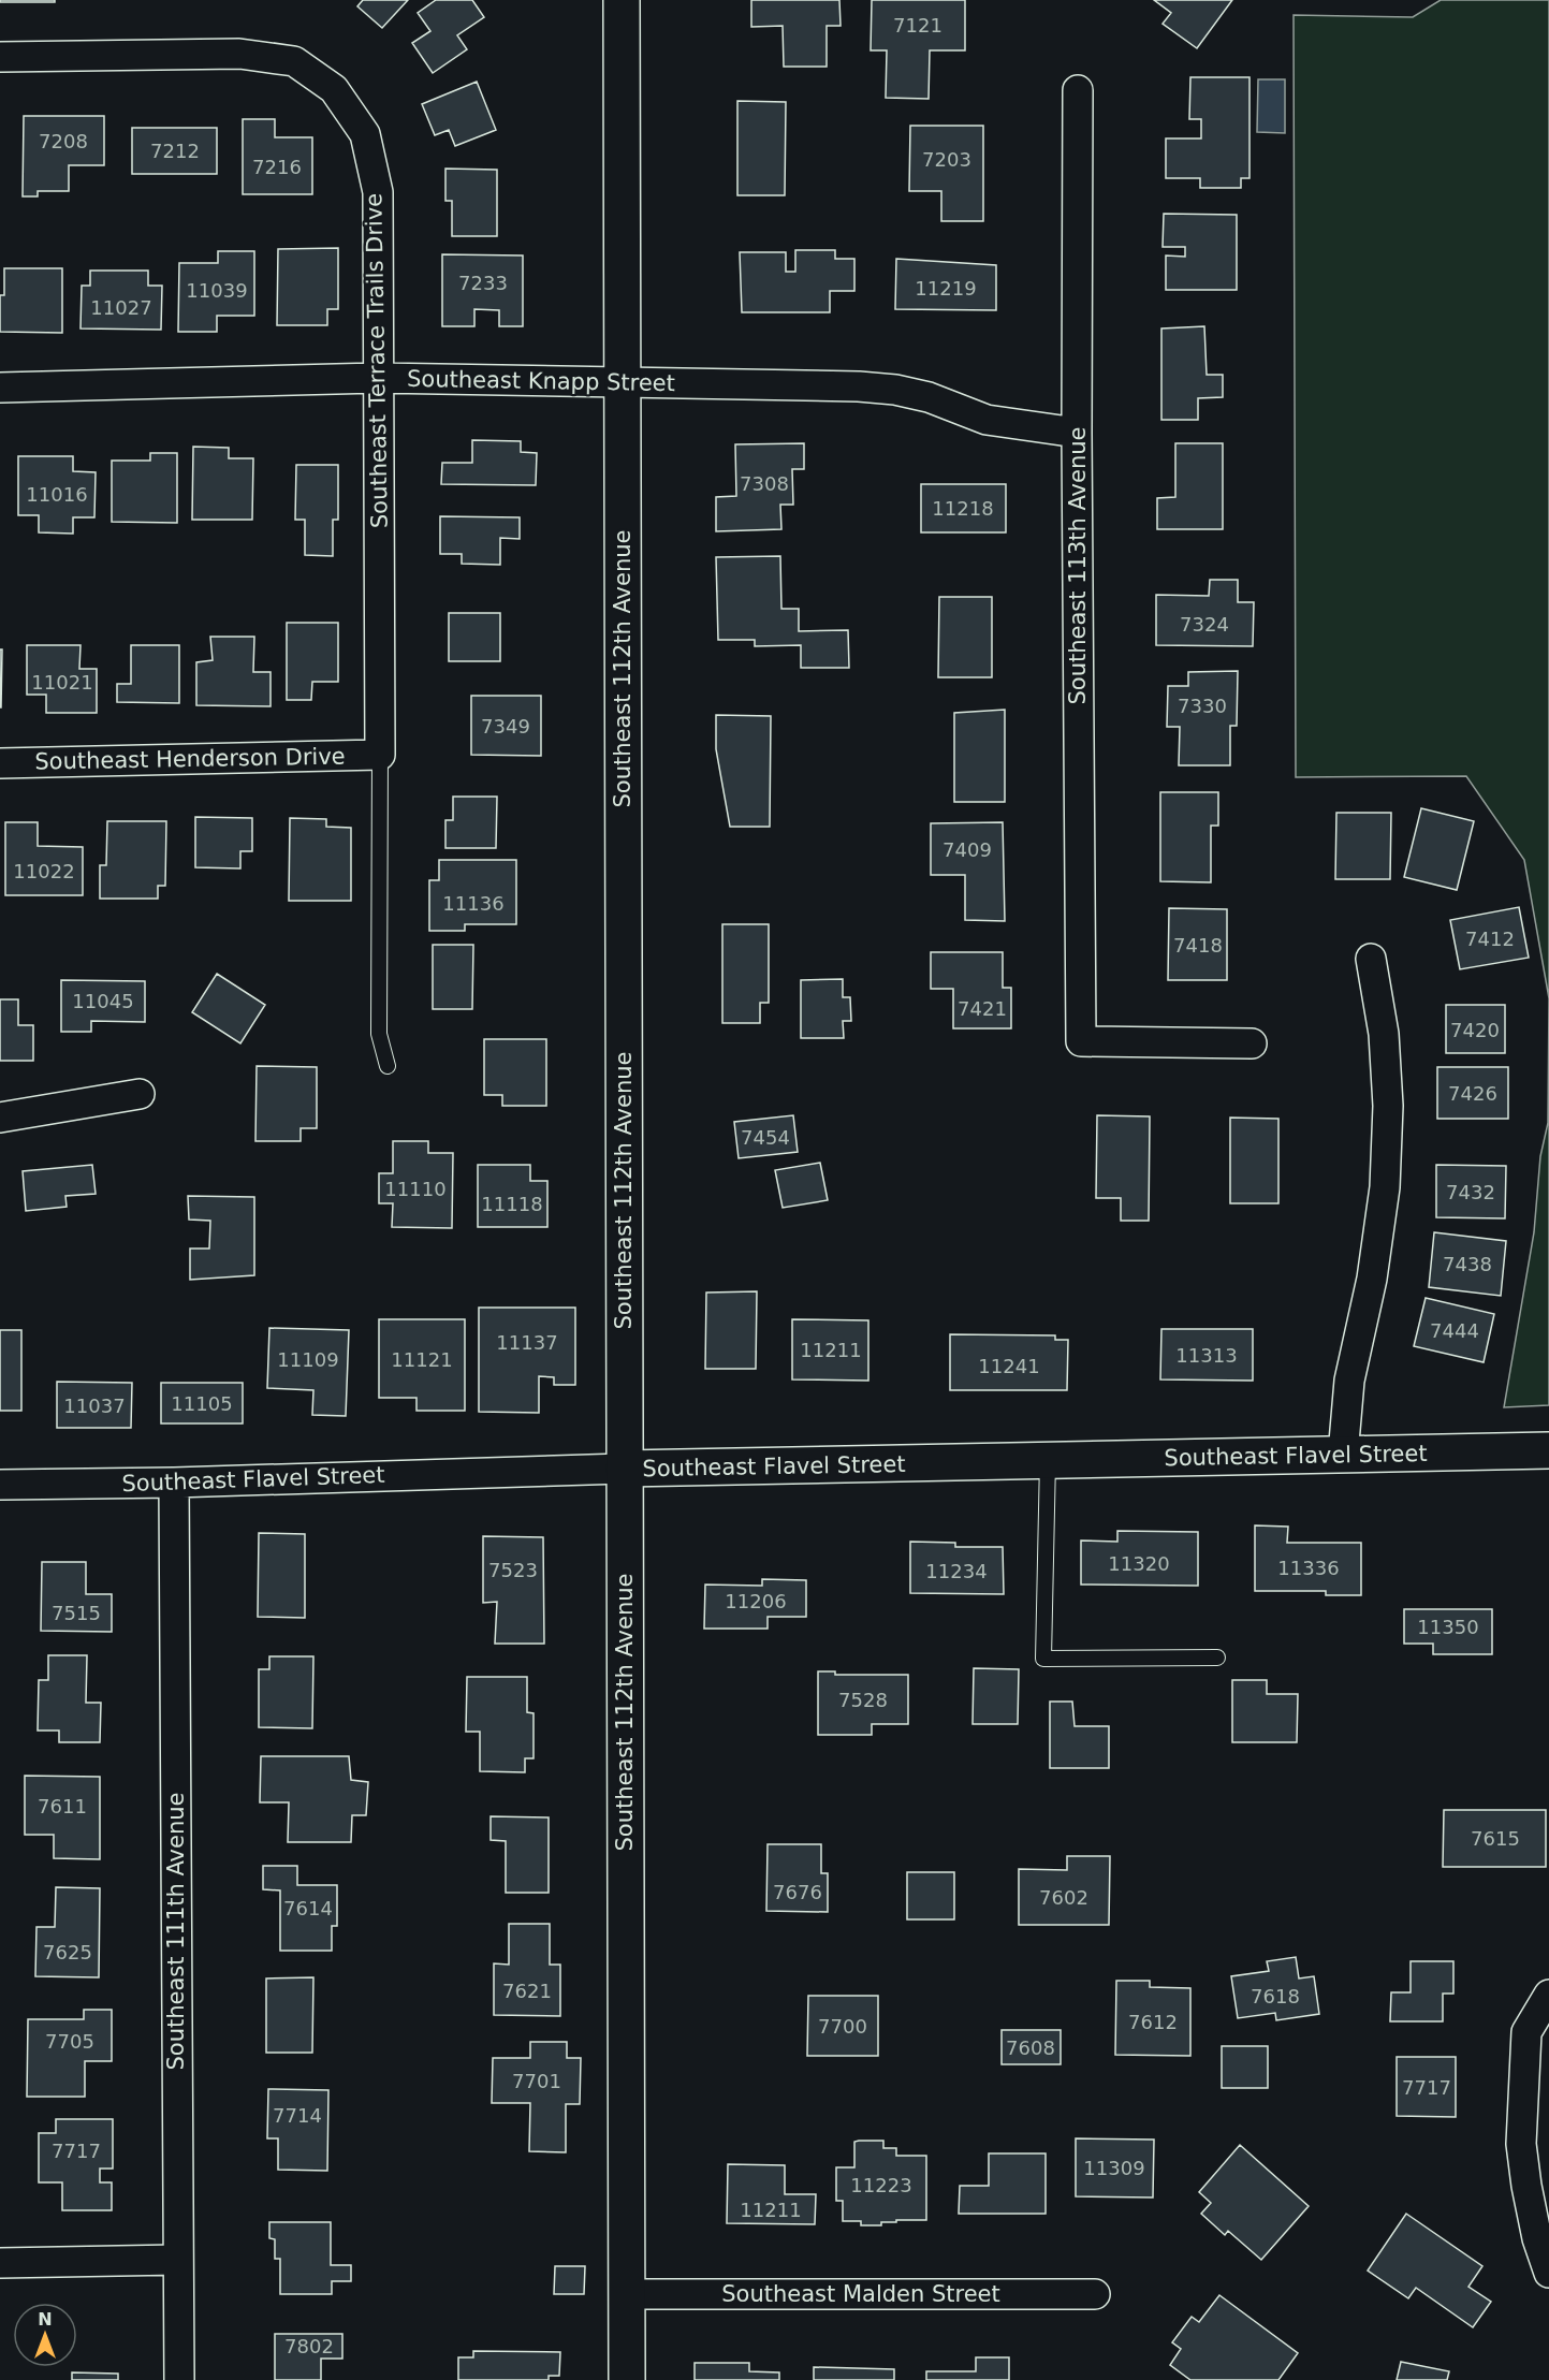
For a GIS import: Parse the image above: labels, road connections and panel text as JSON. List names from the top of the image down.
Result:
{
  "streets": {
    "main road": ["Southeast 112th Avenue", "Southeast Flavel Street"],
    "street": [
      "Southeast Terrace Trails Drive",
      "Southeast Knapp Street",
      "Southeast 113th Avenue",
      "Southeast Henderson Drive",
      "Southeast 111th Avenue",
      "Southeast Malden Street"
    ]
  },
  "crossings": [
    ["Southeast Terrace Trails Drive", "Southeast Knapp Street"],
    ["Southeast Terrace Trails Drive", "Southeast Henderson Drive"],
    ["Southeast Knapp Street", "Southeast 113th Avenue"],
    ["Southeast Knapp Street", "Southeast 112th Avenue"],
    ["Southeast 112th Avenue", "Southeast Flavel Street"],
    ["Southeast 112th Avenue", "Southeast Malden Street"],
    ["Southeast Flavel Street", "Southeast 111th Avenue"]
  ],
  "house_numbers": [
    "7121",
    "7208",
    "7212",
    "7203",
    "7216",
    "7233",
    "11219",
    "11039",
    "11027",
    "7308",
    "11016",
    "11218",
    "7324",
    "11021",
    "7330",
    "7349",
    "7409",
    "11022",
    "11136",
    "7412",
    "7418",
    "11045",
    "7421",
    "7420",
    "7426",
    "7454",
    "11110",
    "7432",
    "11118",
    "7438",
    "7444",
    "11137",
    "11211",
    "11313",
    "11109",
    "11121",
    "11241",
    "11105",
    "11037",
    "11320",
    "11336",
    "7523",
    "11234",
    "11206",
    "7515",
    "11350",
    "7528",
    "7611",
    "7615",
    "7676",
    "7602",
    "7614",
    "7625",
    "7621",
    "7618",
    "7612",
    "7700",
    "7705",
    "7608",
    "7701",
    "7717",
    "7714",
    "7717",
    "11309",
    "11223",
    "11211",
    "7802"
  ],
  "north": "top"
}
